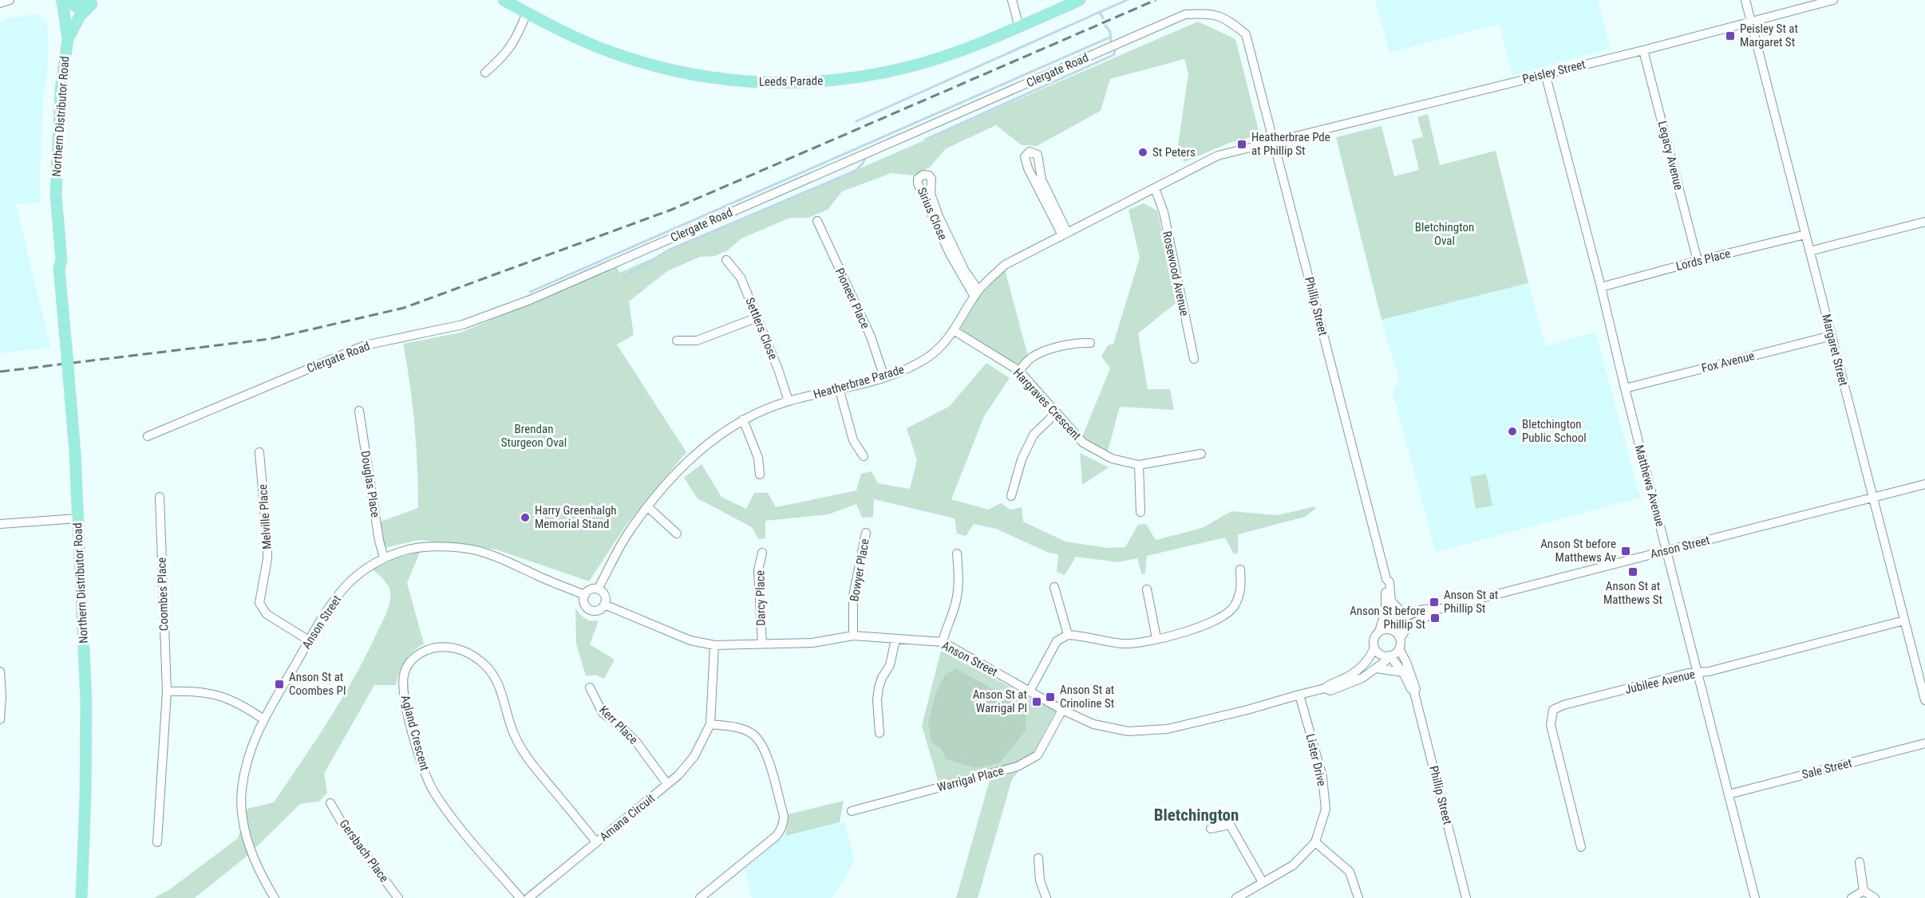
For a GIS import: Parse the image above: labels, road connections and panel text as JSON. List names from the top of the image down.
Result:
{
  "streets": {
    "main road": ["Leeds Parade", "Northern Distributor Road"],
    "street": [
      "Clergate Road",
      "Peisley Street",
      "Legacy Avenue",
      "Sirius Close",
      "Lords Place",
      "Rosewood Avenue",
      "Pioneer Place",
      "Phillip Street",
      "Settlers Close",
      "Margaret Street",
      "Fox Avenue",
      "Heatherbrae Parade",
      "Hargraves Crescent",
      "Douglas Place",
      "Matthews Avenue",
      "Melville Place",
      "Anson Street",
      "Bowyer Place",
      "Coombes Place",
      "Darcy Place",
      "Jubilee Avenue",
      "Kerr Place",
      "Agland Crescent",
      "Lister Drive",
      "Sale Street",
      "Warrigal Place",
      "Amana Circuit",
      "Gersbach Place"
    ]
  },
  "crossings": [
    ["Clergate Road", "Phillip Street"],
    ["Peisley Street", "Legacy Avenue"],
    ["Peisley Street", "Phillip Street"],
    ["Peisley Street", "Margaret Street"],
    ["Peisley Street", "Heatherbrae Parade"],
    ["Peisley Street", "Matthews Avenue"],
    ["Legacy Avenue", "Lords Place"],
    ["Sirius Close", "Heatherbrae Parade"],
    ["Lords Place", "Margaret Street"],
    ["Lords Place", "Matthews Avenue"],
    ["Rosewood Avenue", "Heatherbrae Parade"],
    ["Pioneer Place", "Heatherbrae Parade"],
    ["Phillip Street", "Heatherbrae Parade"],
    ["Phillip Street", "Anson Street"],
    ["Settlers Close", "Heatherbrae Parade"],
    ["Margaret Street", "Fox Avenue"],
    ["Margaret Street", "Anson Street"],
    ["Margaret Street", "Jubilee Avenue"],
    ["Fox Avenue", "Matthews Avenue"],
    ["Heatherbrae Parade", "Hargraves Crescent"],
    ["Heatherbrae Parade", "Anson Street"],
    ["Douglas Place", "Anson Street"],
    ["Matthews Avenue", "Anson Street"],
    ["Matthews Avenue", "Jubilee Avenue"],
    ["Matthews Avenue", "Sale Street"],
    ["Melville Place", "Anson Street"],
    ["Anson Street", "Bowyer Place"],
    ["Anson Street", "Darcy Place"],
    ["Anson Street", "Lister Drive"],
    ["Anson Street", "Warrigal Place"],
    ["Anson Street", "Amana Circuit"],
    ["Kerr Place", "Amana Circuit"],
    ["Agland Crescent", "Amana Circuit"]
  ],
  "districts": ["Bletchington"],
  "parks": ["Bletchington Oval", "Brendan Sturgeon Oval"],
  "places": {
    "transit": [
      "Peisley St at Margaret St",
      "Heatherbrae Pde at Phillip St",
      "Anson St before Matthews Av",
      "Anson St at Matthews St",
      "Anson St at Phillip St",
      "Anson St before Phillip St",
      "Anson St at Coombes Pl",
      "Anson St at Crinoline St",
      "Anson St at Warrigal Pl"
    ],
    "other": ["St Peters", "Bletchington Public School", "Harry Greenhalgh Memorial Stand"]
  }
}
